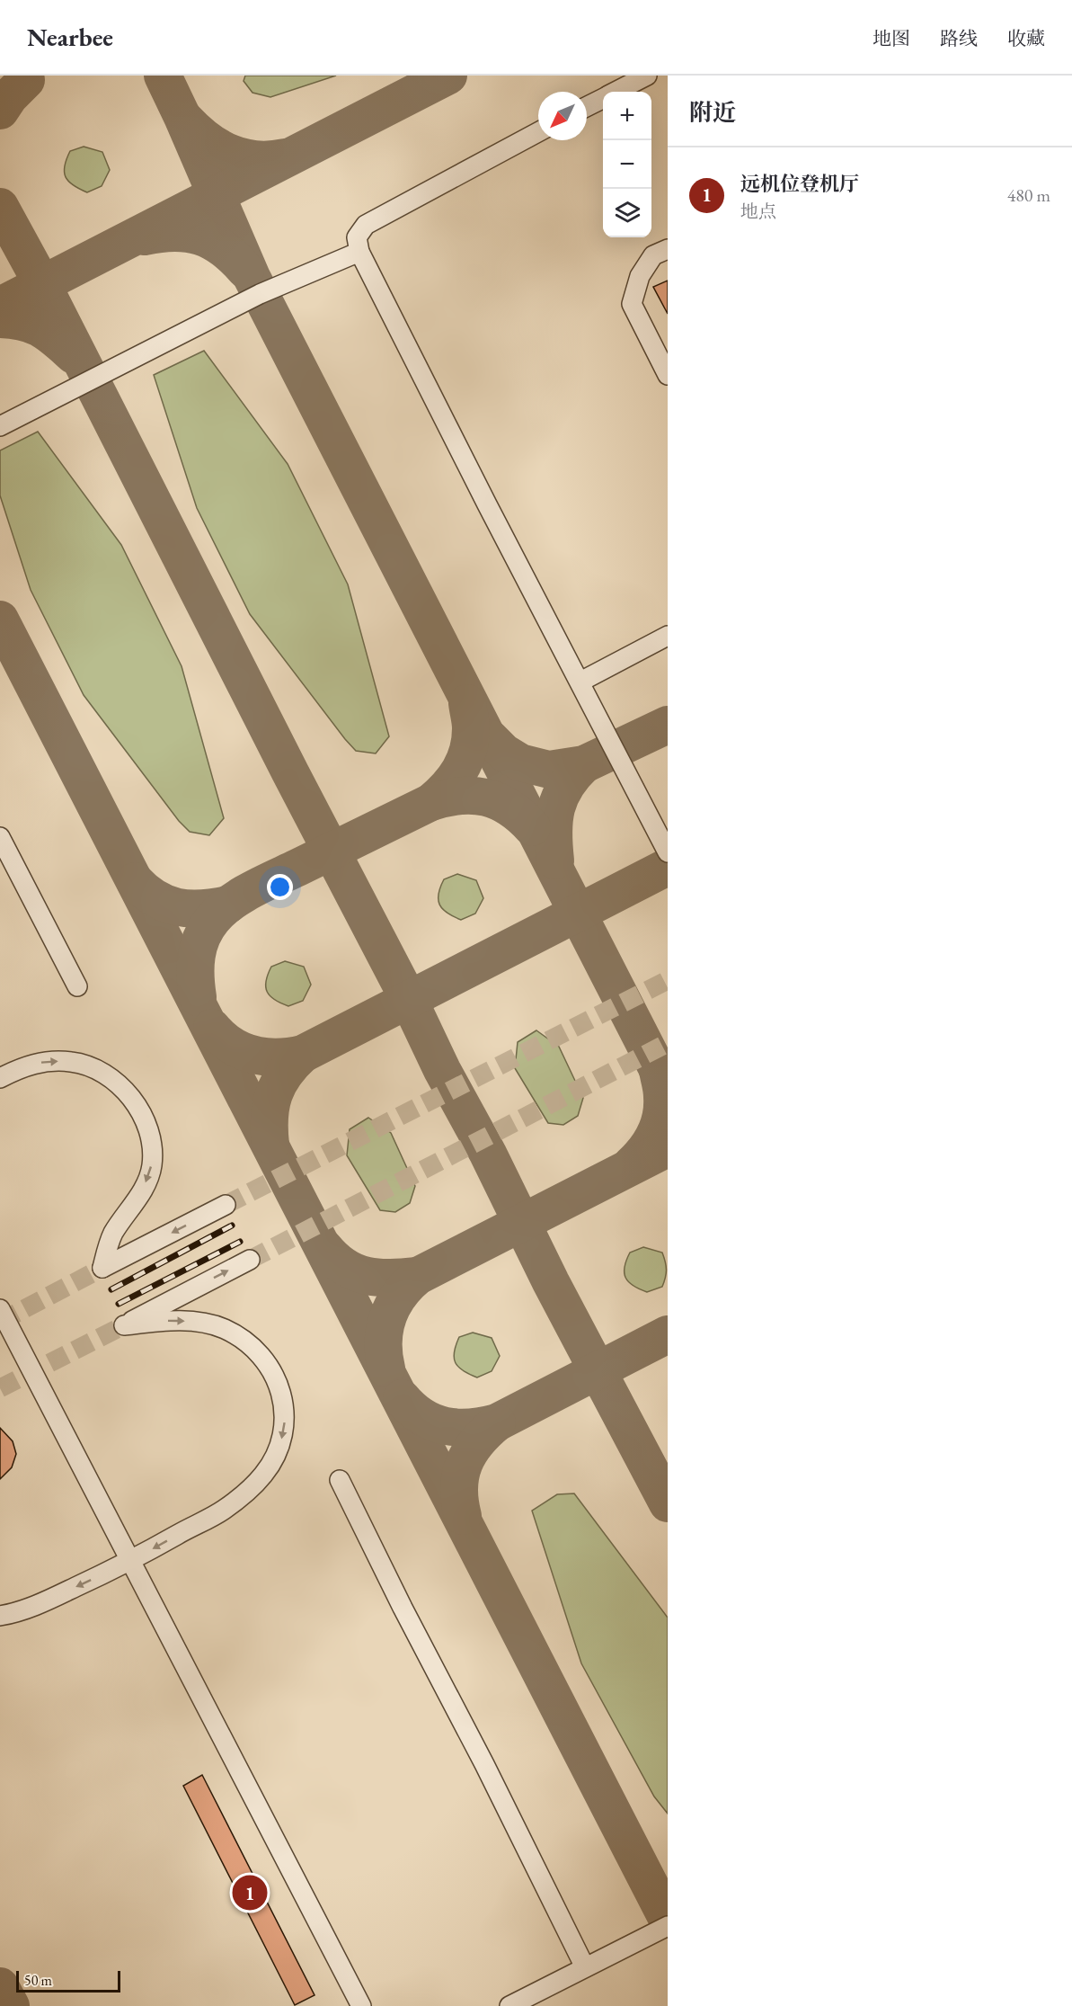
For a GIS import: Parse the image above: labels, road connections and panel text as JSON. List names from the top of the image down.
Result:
{
  "scale_bar": "50 m",
  "north": "bottom left",
  "page": {
    "header": "Nearbee",
    "nav": ["地图", "路线", "收藏"],
    "heading": "附近",
    "map_buttons": ["+", "−"],
    "list": [
      {
        "mark": "1",
        "name": "远机位登机厅",
        "note": "地点",
        "value": "480 m"
      }
    ],
    "pins": "1",
    "scale": "50 m"
  }
}
